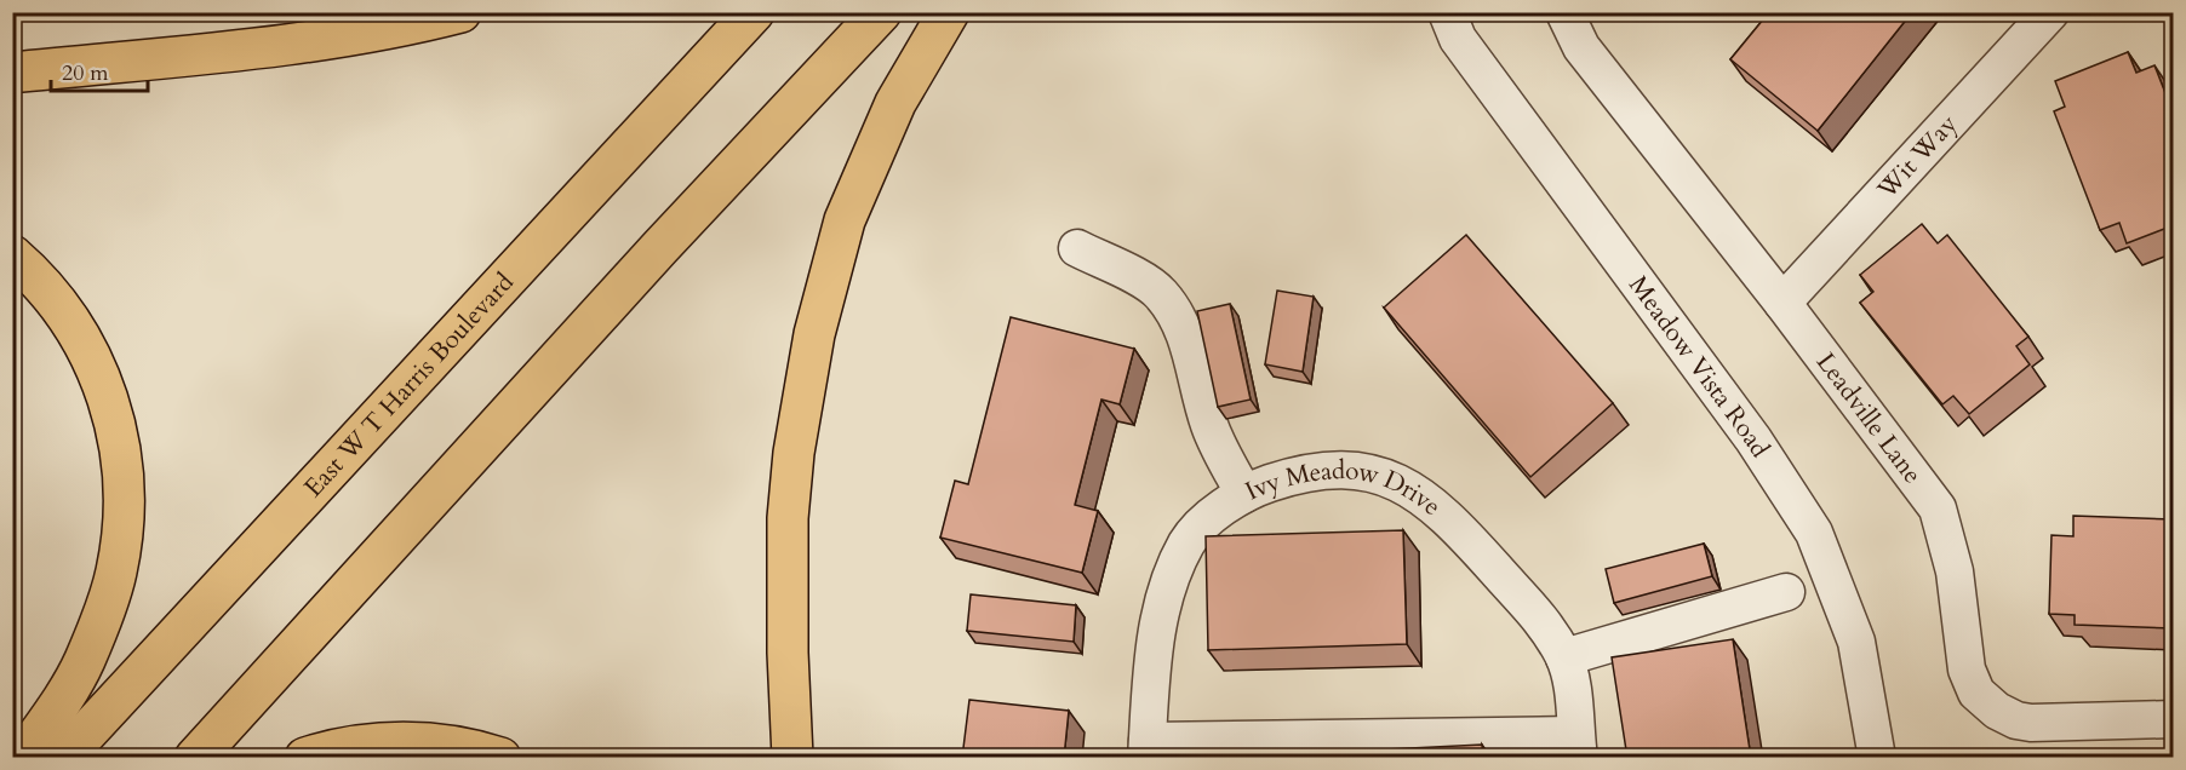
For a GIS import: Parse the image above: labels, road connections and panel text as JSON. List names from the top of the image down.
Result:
{
  "streets": {
    "main road": ["East W T Harris Boulevard"],
    "street": [
      "Wit Way",
      "Meadow Vista Road",
      "Leadville Lane",
      "Ivy Meadow Drive"
    ]
  },
  "crossings": [
    ["Wit Way", "Leadville Lane"]
  ],
  "scale_bar": "20 m"
}
